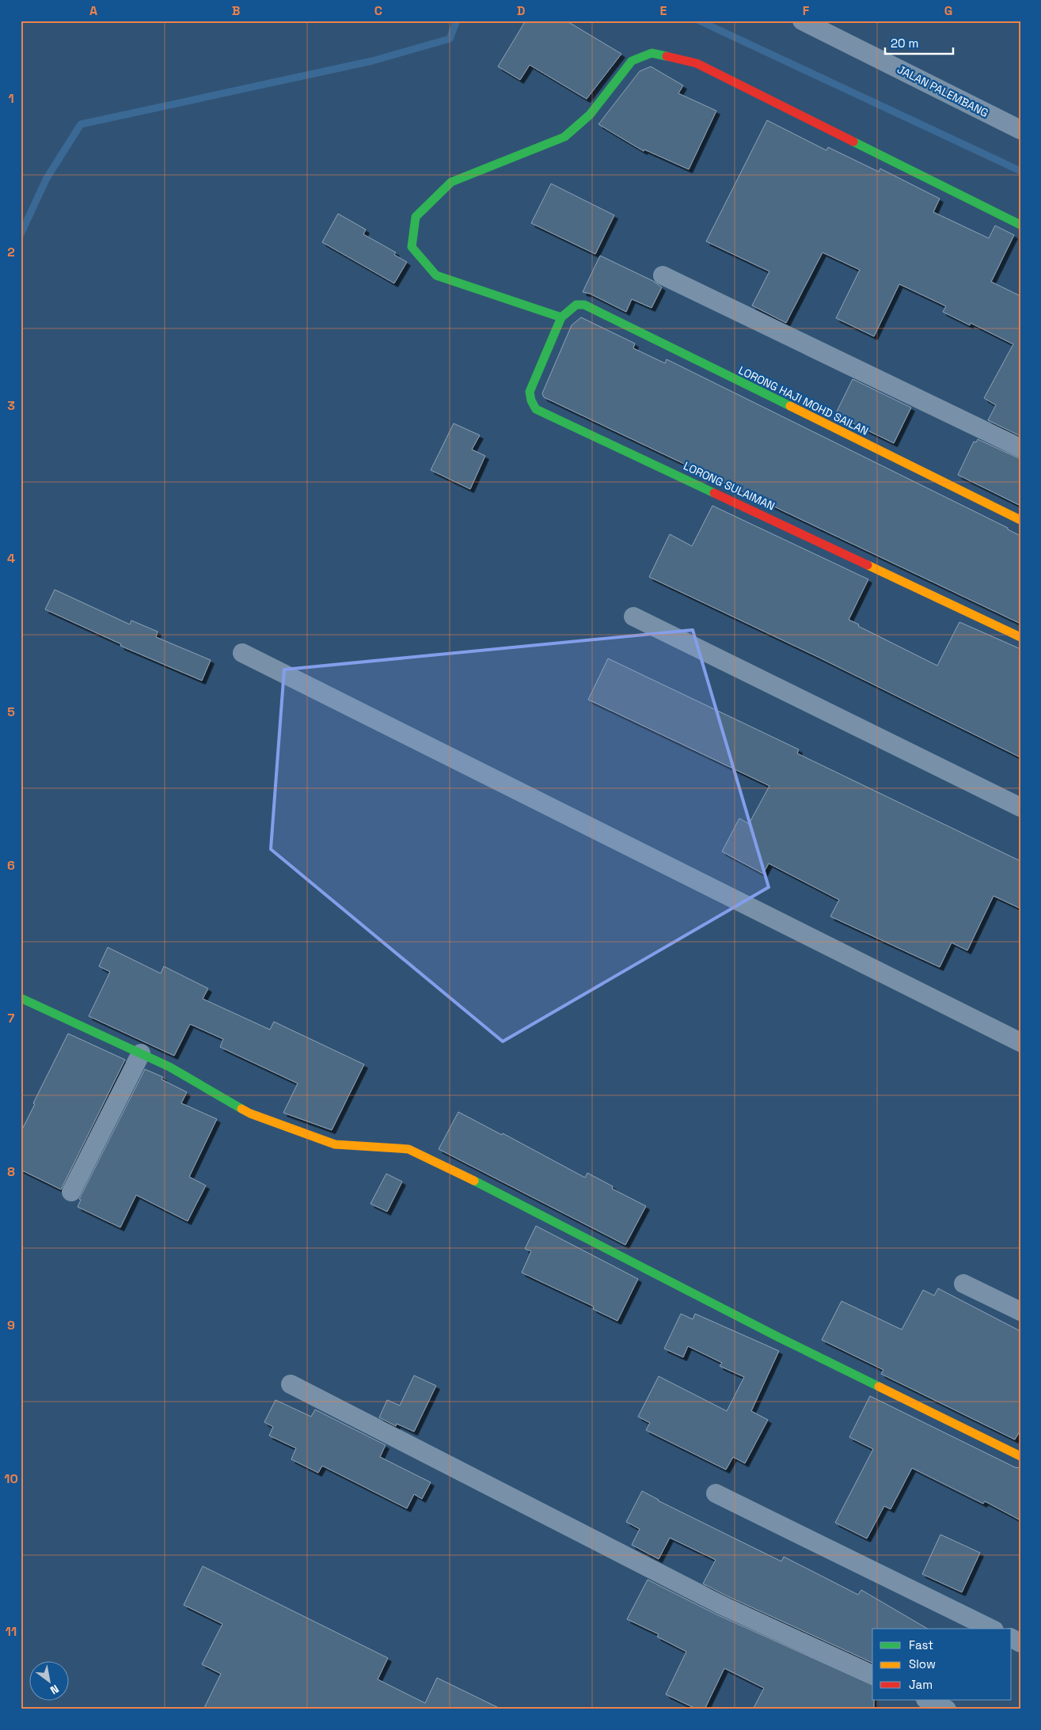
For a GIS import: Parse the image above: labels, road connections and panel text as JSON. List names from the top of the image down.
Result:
{
  "streets": {
    "street": ["JALAN PALEMBANG", "LORONG HAJI MOHD SAILAN", "LORONG SULAIMAN"]
  },
  "crossings": [
    ["LORONG HAJI MOHD SAILAN", "LORONG SULAIMAN"]
  ],
  "legend": ["Fast", "Slow", "Jam"],
  "scale_bar": "20 m",
  "north": "bottom right",
  "grid": {
    "columns": [
      "A",
      "B",
      "C",
      "D",
      "E",
      "F",
      "G"
    ],
    "rows": [
      "1",
      "2",
      "3",
      "4",
      "5",
      "6",
      "7",
      "8",
      "9",
      "10",
      "11"
    ]
  }
}
